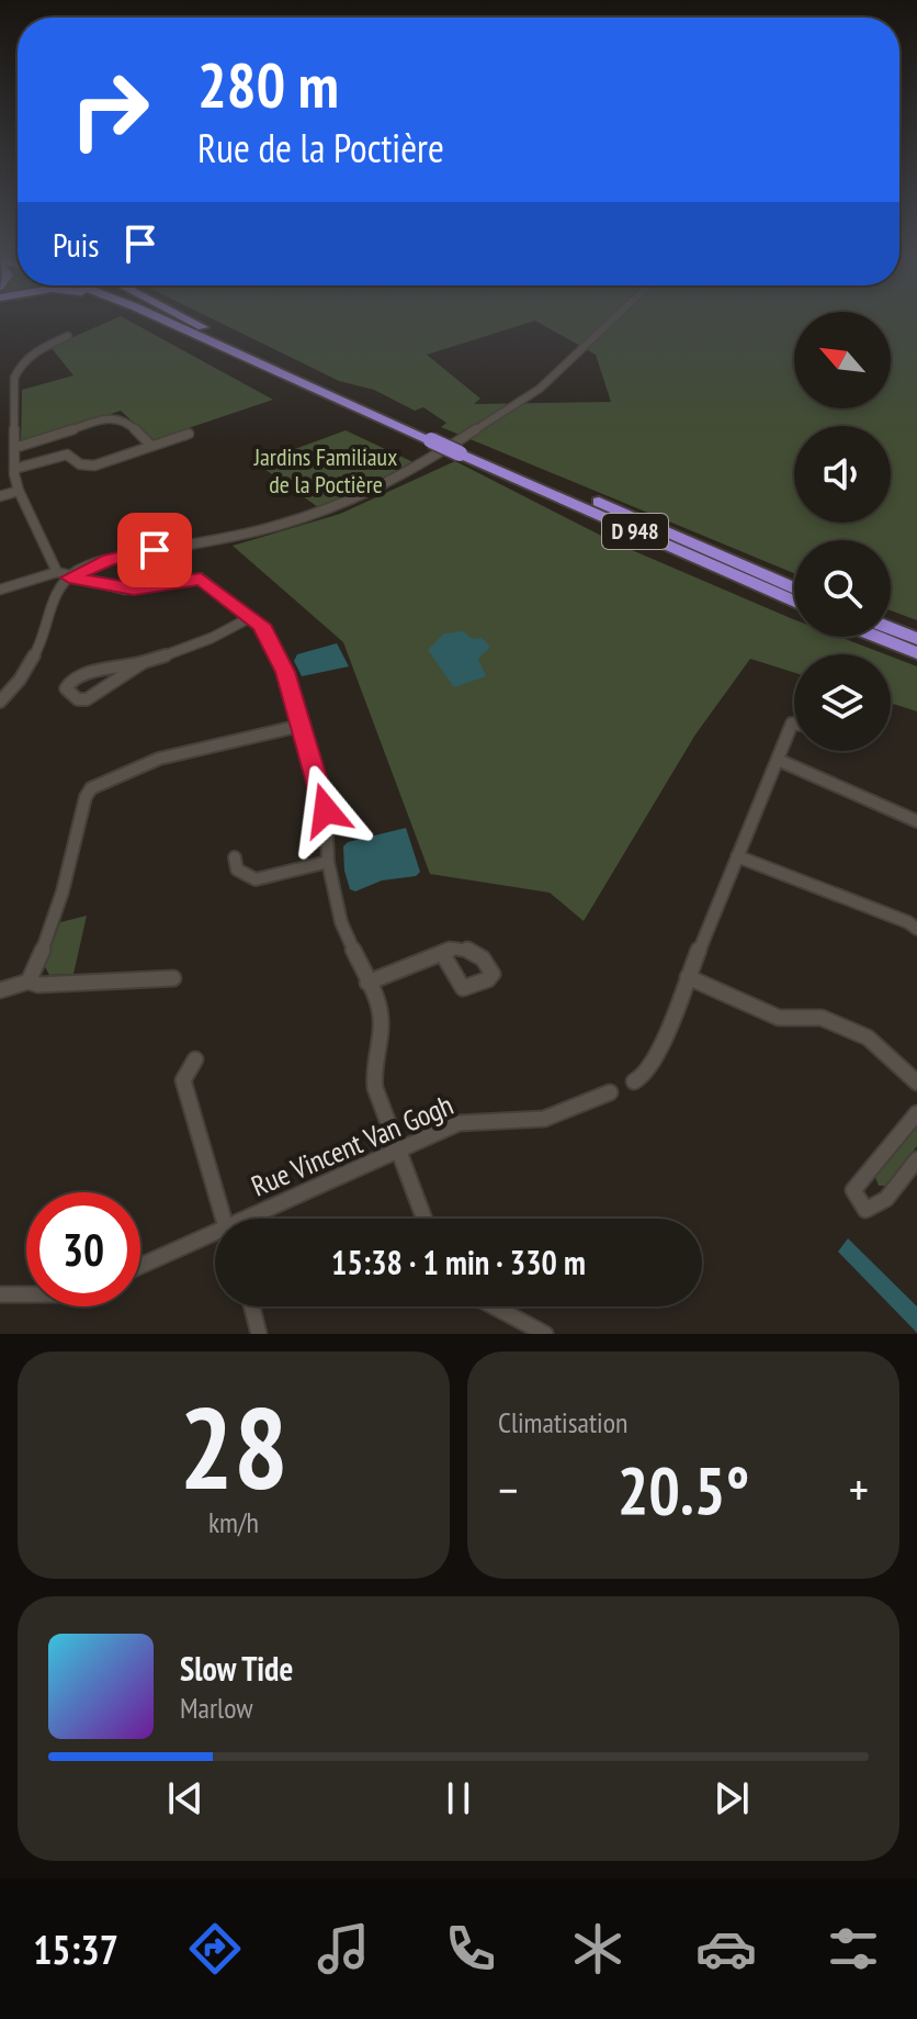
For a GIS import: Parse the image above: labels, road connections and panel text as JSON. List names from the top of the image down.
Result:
{
  "streets": {
    "highway": ["D 948"],
    "street": ["Rue Vincent Van Gogh"]
  },
  "parks": ["Jardins Familiaux de la Poctière"],
  "north": "top left",
  "page": {
    "turn": ["280 m", "Rue de la Poctière"],
    "then": "Puis",
    "limit": "30",
    "trip": "15:38 · 1 min · 330 m",
    "tile": [
      ["28", "km/h"],
      "Climatisation"
    ],
    "heat": ["−", "20.5°", "+"],
    "song": ["Slow Tide", "Marlow"],
    "tabs": "15:37"
  }
}
